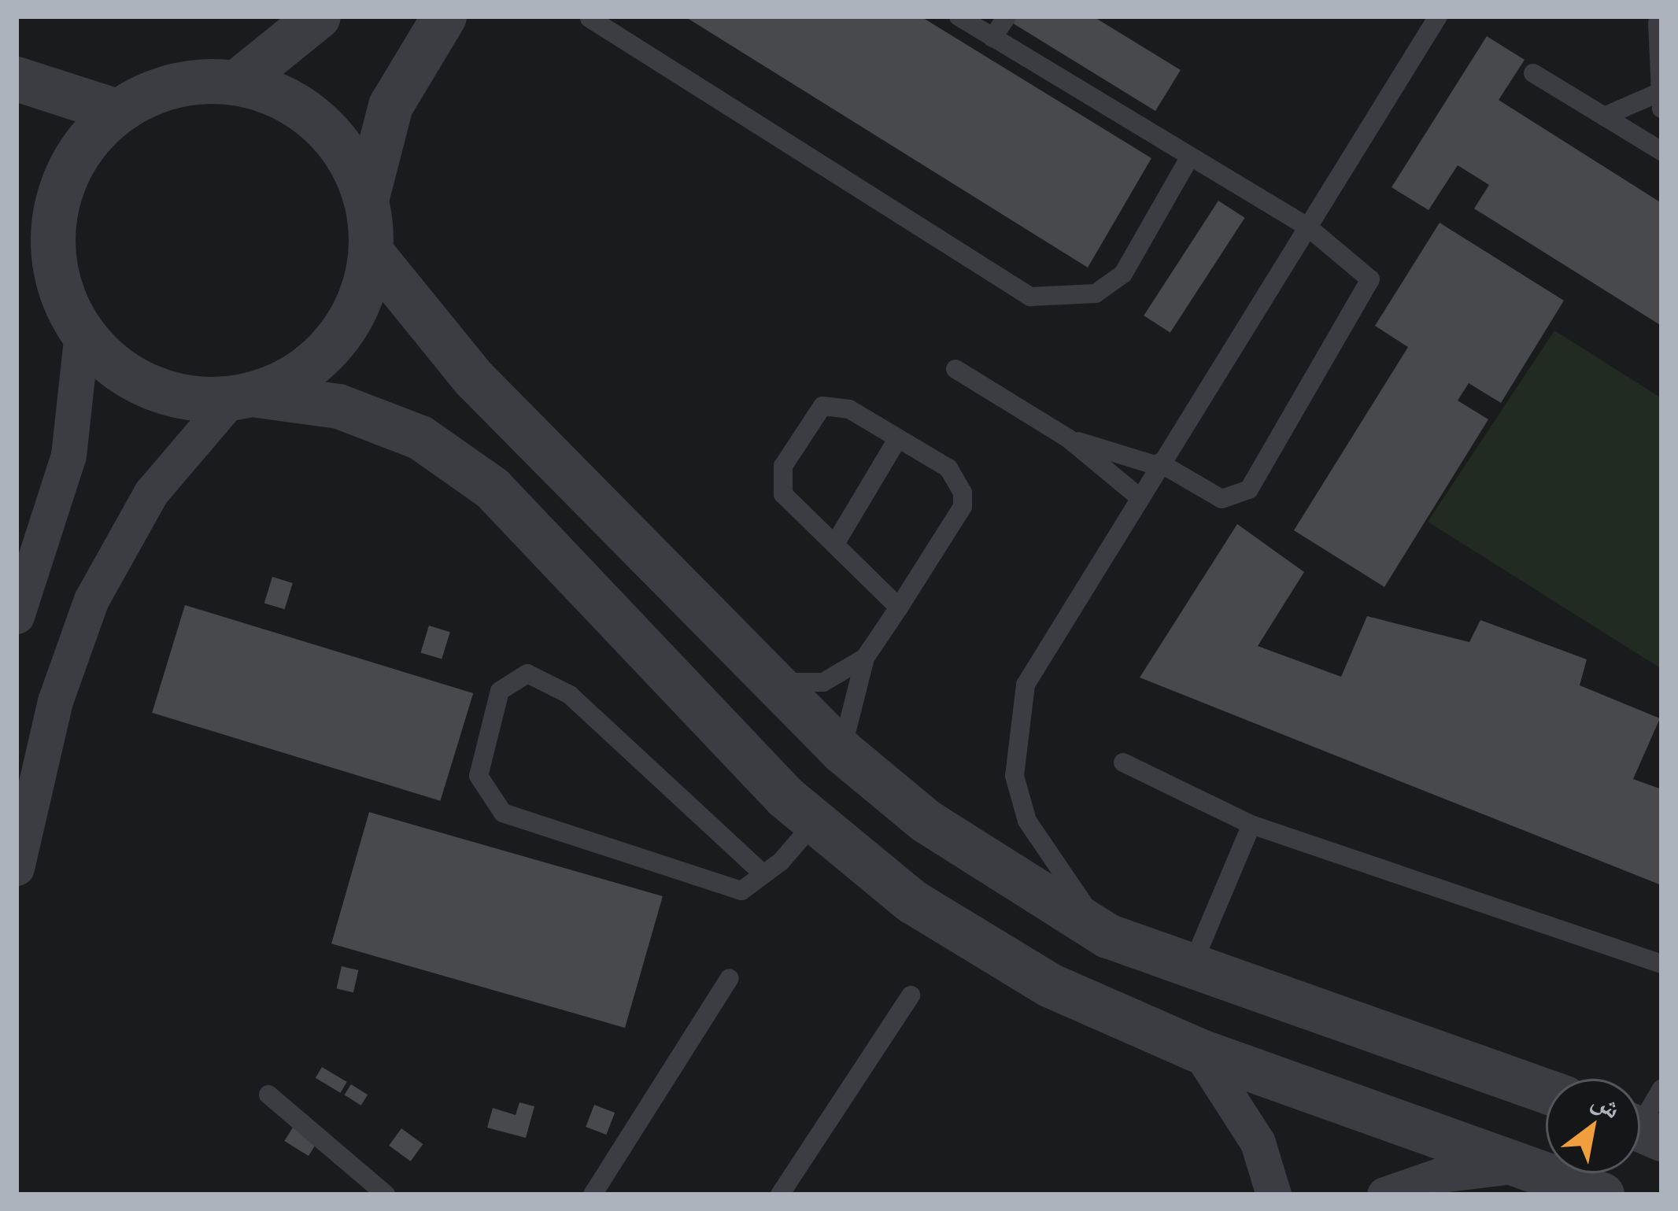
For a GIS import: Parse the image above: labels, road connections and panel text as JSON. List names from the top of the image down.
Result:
{
  "north": "top right"
}
